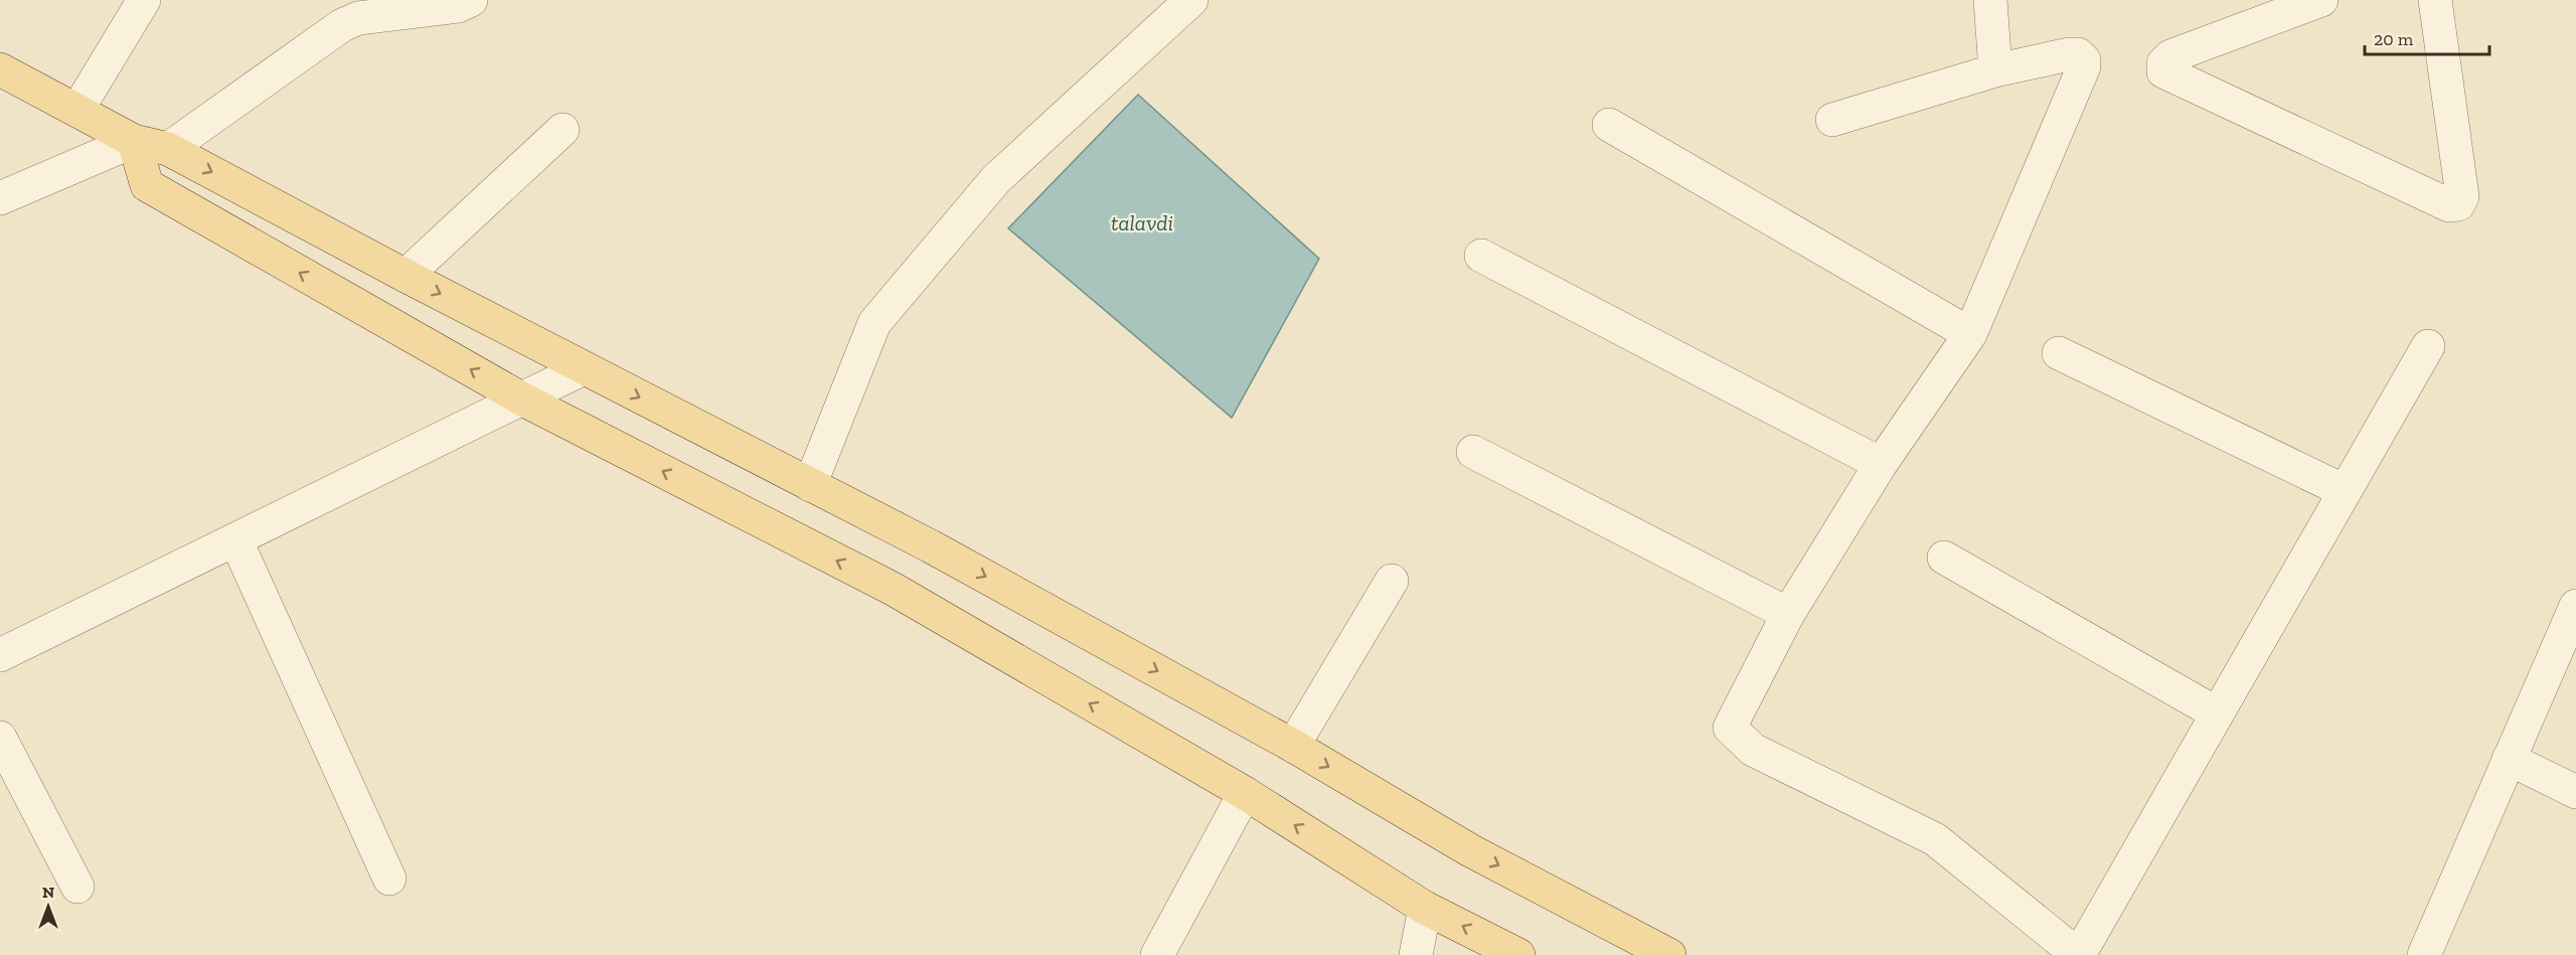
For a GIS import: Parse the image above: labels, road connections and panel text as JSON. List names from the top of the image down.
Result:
{
  "water": ["talavdi"],
  "scale_bar": "20 m",
  "north": "top"
}
